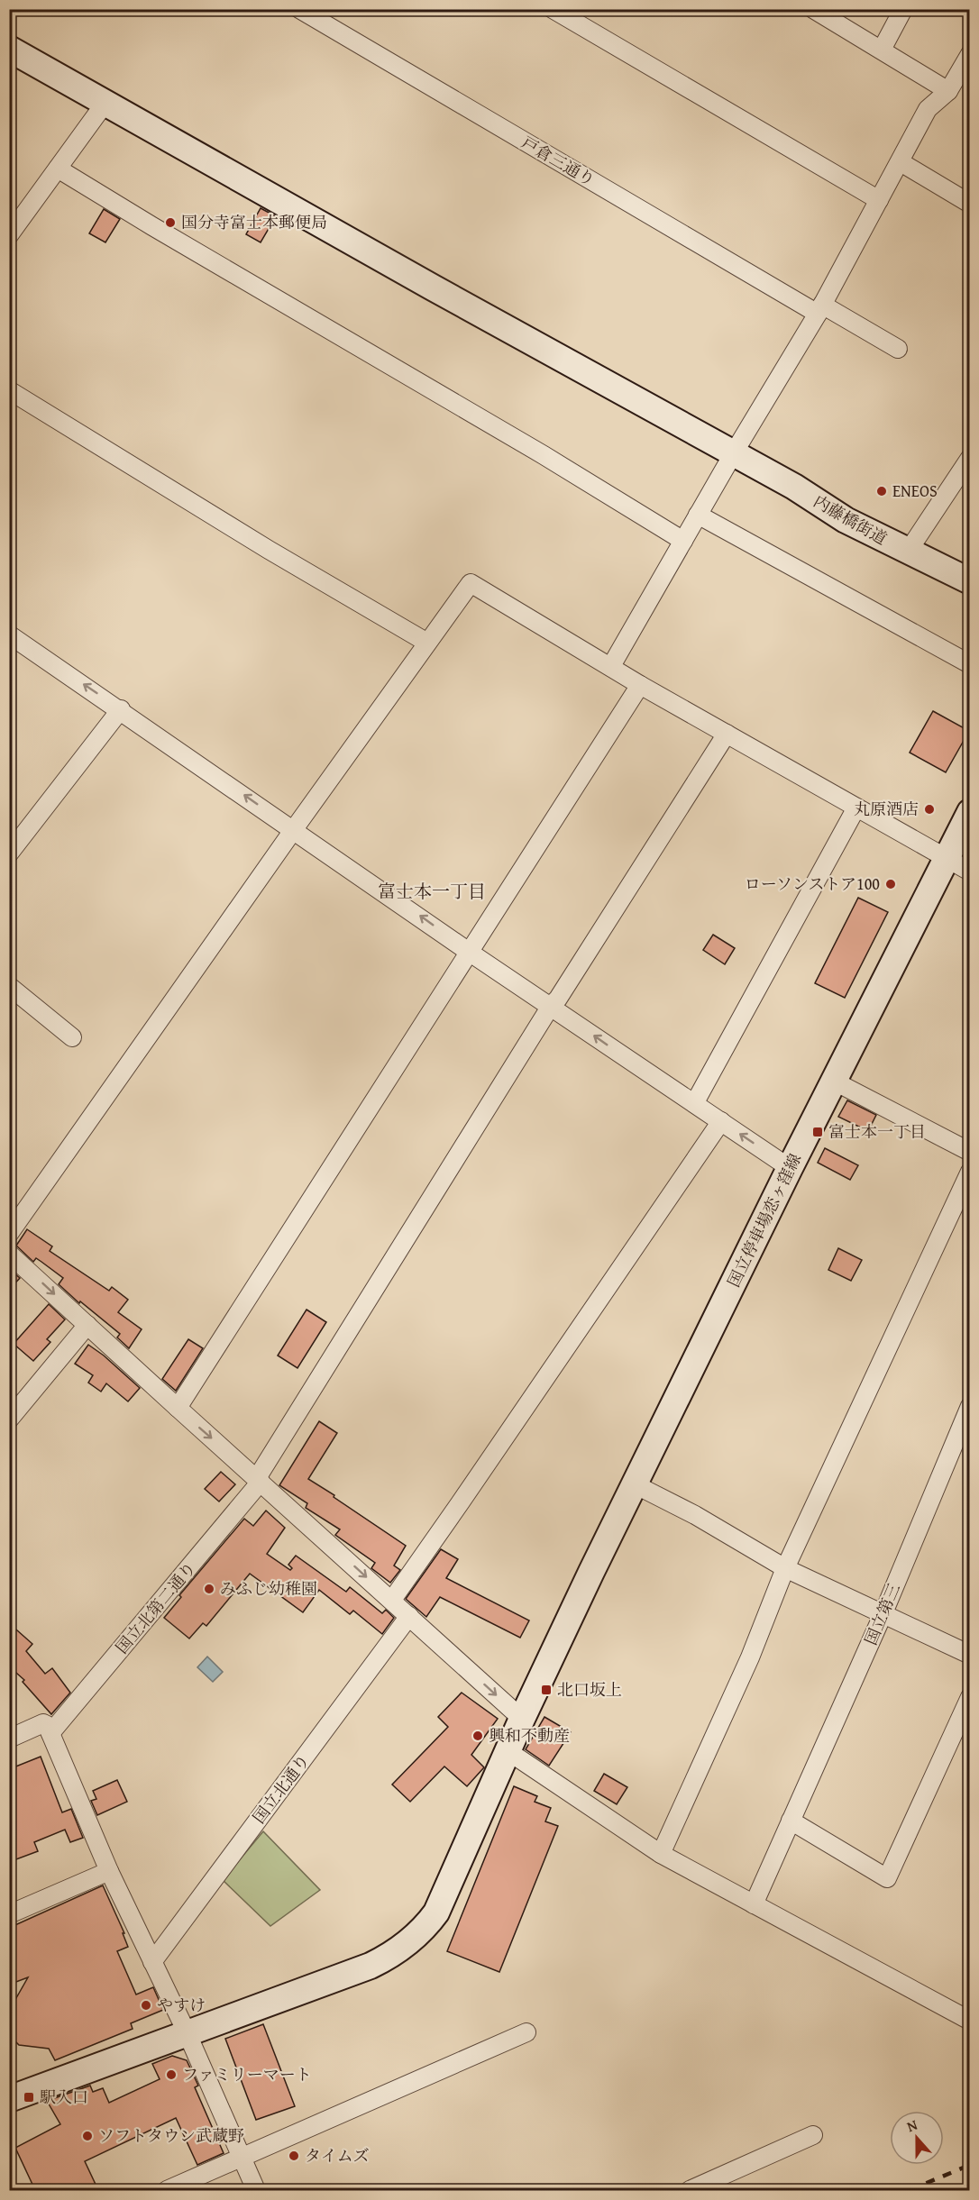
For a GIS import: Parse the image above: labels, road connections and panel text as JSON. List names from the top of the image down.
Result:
{
  "streets": {
    "main road": ["内藤橋街道", "国立停車場恋ヶ窪線"],
    "street": [
      "戸倉三通り",
      "国立北第二通り",
      "国立第三",
      "国立北通り"
    ]
  },
  "districts": ["富士本一丁目"],
  "places": {
    "other": [
      "国分寺富士本郵便局",
      "ENEOS",
      "丸原酒店",
      "ローソンストア100",
      "みふじ幼稚園",
      "興和不動産",
      "やすけ",
      "ファミリーマート",
      "ソフトタウン武蔵野",
      "タイムズ"
    ],
    "transit": ["富士本一丁目", "北口坂上", "駅入口"]
  },
  "north": "top"
}
